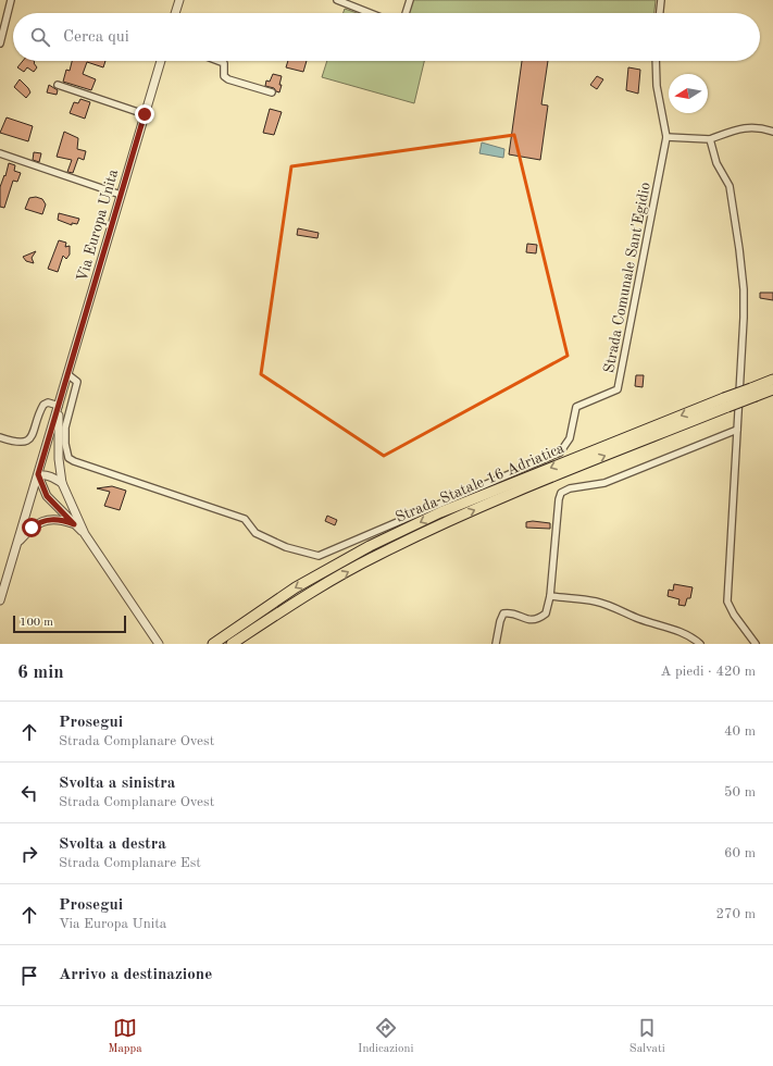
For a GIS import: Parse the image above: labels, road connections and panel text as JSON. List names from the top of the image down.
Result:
{
  "streets": {
    "highway": ["Strada Statale 16 Adriatica"],
    "street": ["Via Europa Unita", "Strada Comunale Sant'Egidio"]
  },
  "crossings": [
    ["Via Europa Unita", "Strada Comunale Sant'Egidio"]
  ],
  "scale_bar": "100 m",
  "north": "left",
  "page": {
    "search": "Cerca qui",
    "scale": "100 m",
    "heading": ["6 min", "A piedi · 420 m"],
    "list": [
      ["Prosegui", "Strada Complanare Ovest", "40 m"],
      ["Svolta a sinistra", "Strada Complanare Ovest", "50 m"],
      ["Svolta a destra", "Strada Complanare Est", "60 m"],
      ["Prosegui", "Via Europa Unita", "270 m"],
      "Arrivo a destinazione"
    ],
    "nav": ["Mappa", "Indicazioni", "Salvati"]
  }
}
